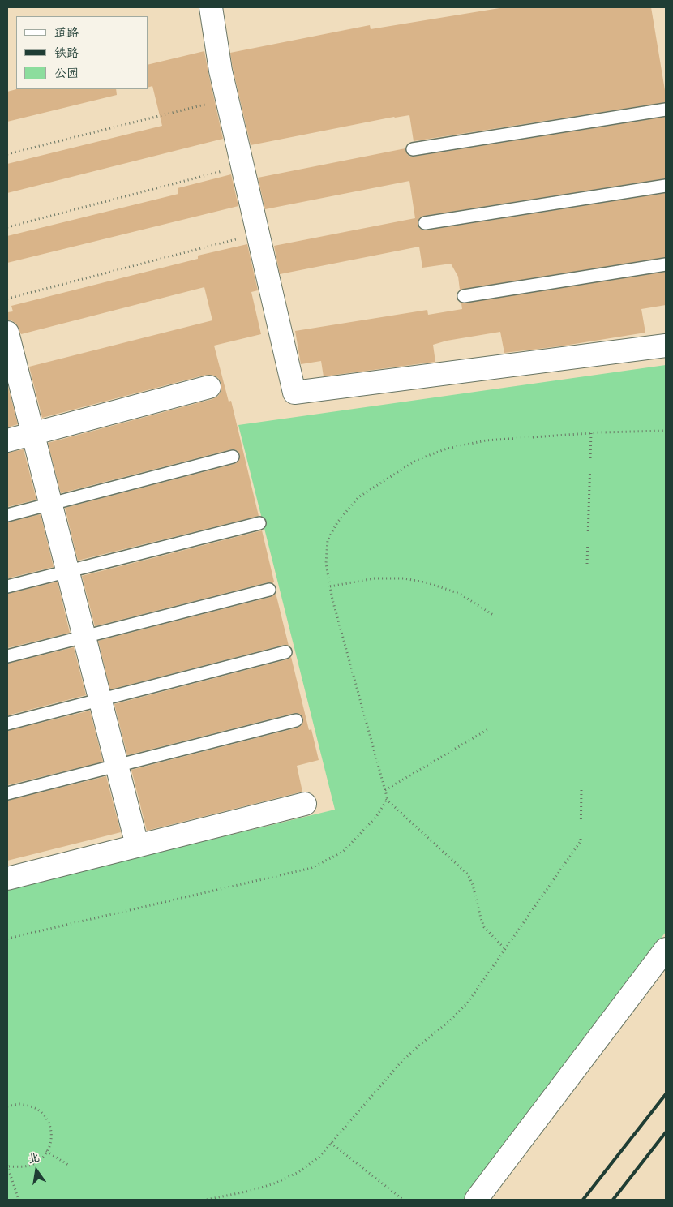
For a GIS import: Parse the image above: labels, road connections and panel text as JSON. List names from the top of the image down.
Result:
{
  "legend": ["道路", "铁路", "公园"],
  "north": "top"
}
